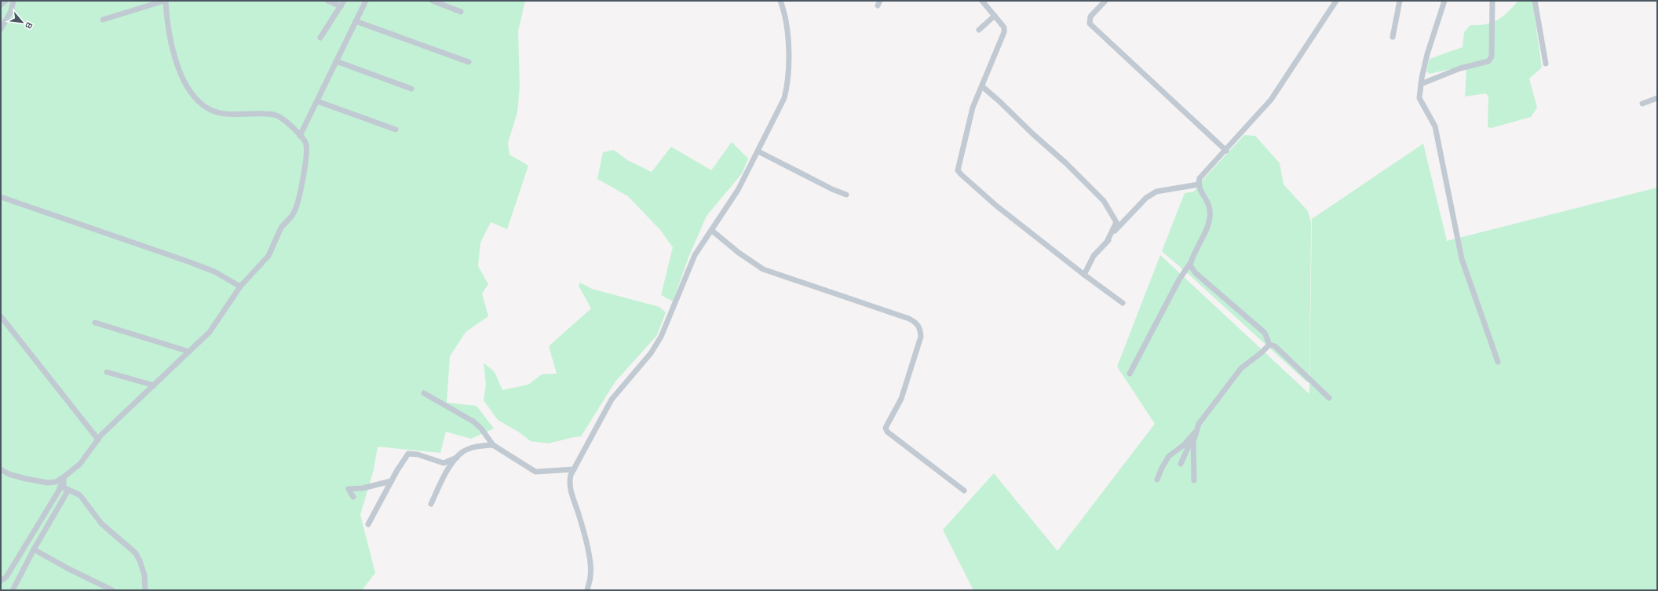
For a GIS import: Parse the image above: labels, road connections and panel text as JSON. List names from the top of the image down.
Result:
{
  "north": "bottom right"
}
